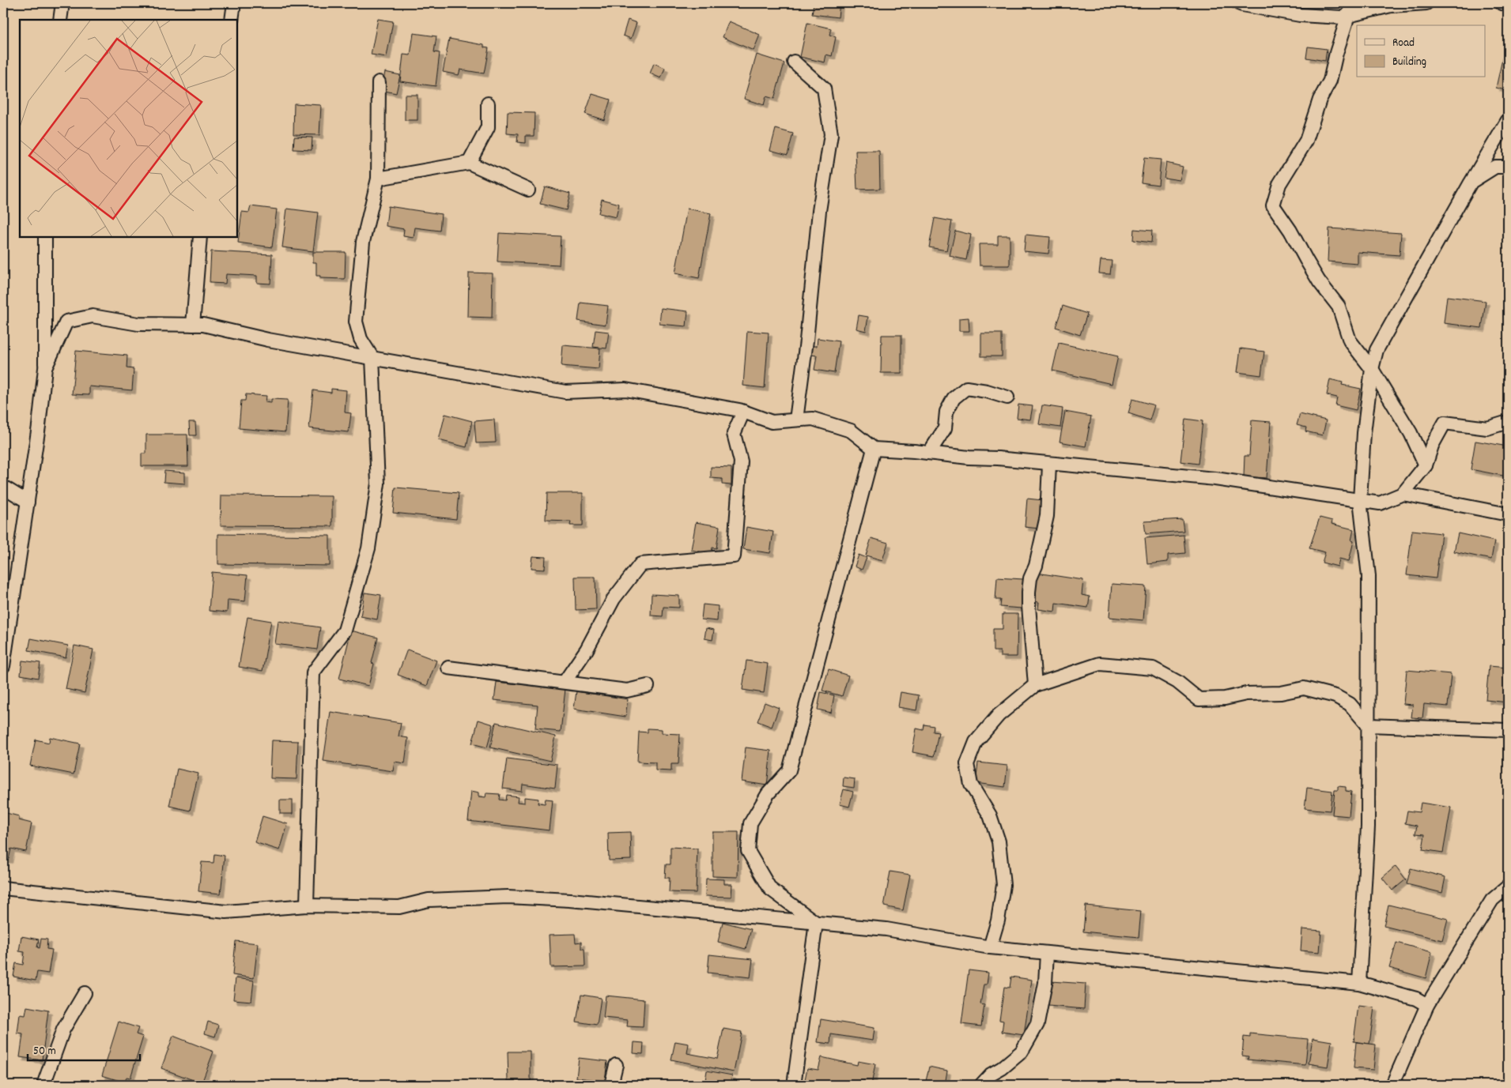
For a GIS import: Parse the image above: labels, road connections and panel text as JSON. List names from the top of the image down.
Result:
{
  "legend": ["Road", "Building"],
  "scale_bar": "50 m"
}
